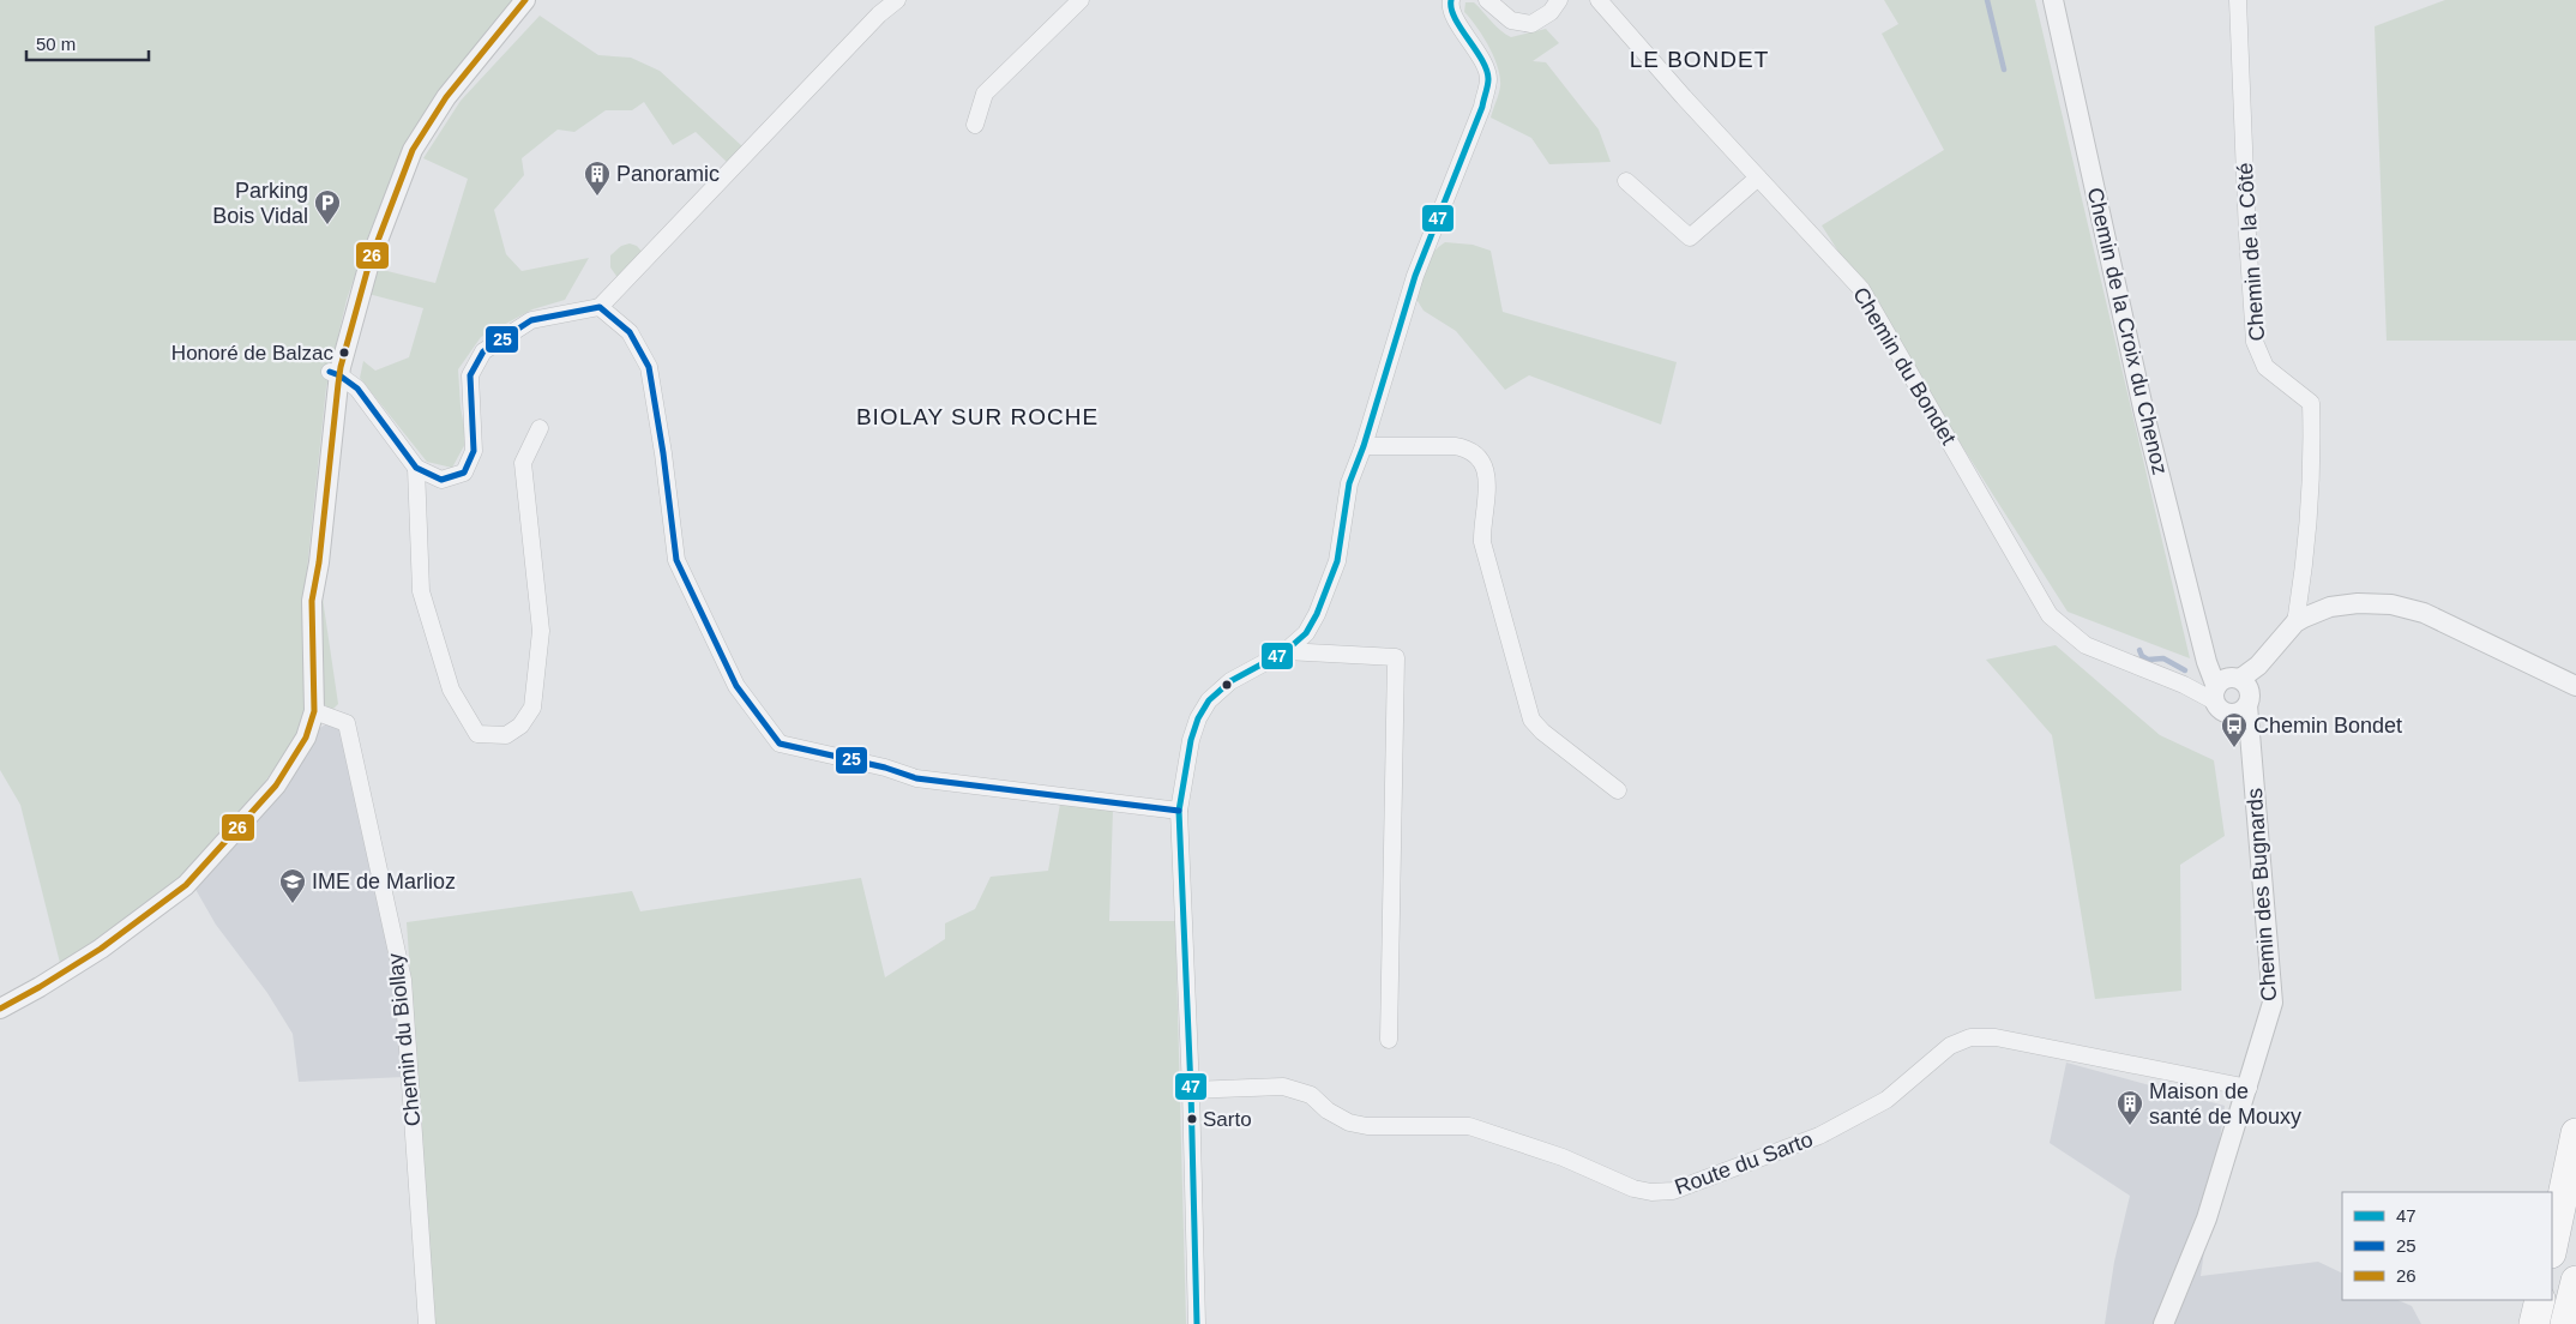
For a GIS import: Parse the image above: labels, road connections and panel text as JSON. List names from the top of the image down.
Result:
{
  "streets": {
    "street": [
      "Chemin de la Côté",
      "Chemin de la Croix du Chenoz",
      "Chemin du Bondet",
      "Chemin des Bugnards",
      "Chemin du Biollay",
      "Route du Sarto"
    ]
  },
  "crossings": [
    ["Chemin de la Croix du Chenoz", "Chemin du Bondet"],
    ["Chemin de la Croix du Chenoz", "Chemin des Bugnards"],
    ["Chemin du Bondet", "Chemin des Bugnards"],
    ["Chemin des Bugnards", "Route du Sarto"]
  ],
  "districts": ["LE BONDET", "BIOLAY SUR ROCHE"],
  "places": {
    "building": ["Panoramic", "Maison de santé de Mouxy"],
    "parking": ["Parking Bois Vidal"],
    "other": ["Honoré de Balzac", "Sarto"],
    "bus stop": ["Chemin Bondet"],
    "school or university": ["IME de Marlioz"]
  },
  "lines": ["transit line 47", "transit line 26", "transit line 25"],
  "legend": ["47", "25", "26"],
  "scale_bar": "50 m"
}
